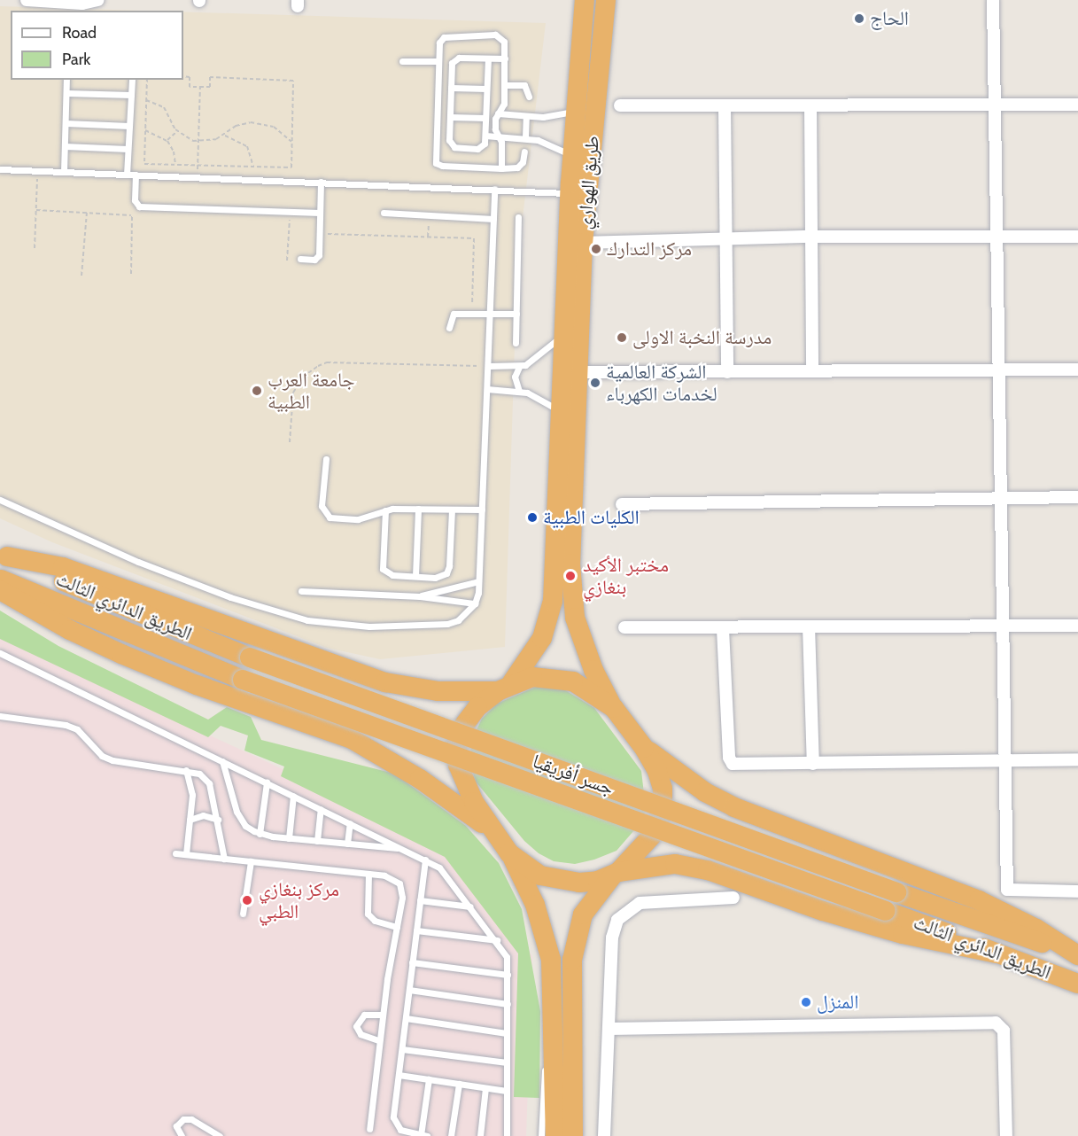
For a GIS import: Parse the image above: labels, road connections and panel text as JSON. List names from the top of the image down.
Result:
{
  "streets": {
    "highway": ["طريق الهواري", "الطريق الدائري الثالث", "جسر أفريقيا"]
  },
  "crossings": [
    ["الطريق الدائري الثالث", "جسر أفريقيا"]
  ],
  "places": [
    "الحاج",
    "مركز التدارك",
    "مدرسة النخبة الاولى",
    "الشركة العالمية لخدمات الكهرباء",
    "جامعة العرب الطبية",
    "الكليات الطبية",
    "مختبر الأكيد بنغازي",
    "مركز بنغازي الطبي",
    "المنزل"
  ],
  "legend": ["Road", "Park"]
}
